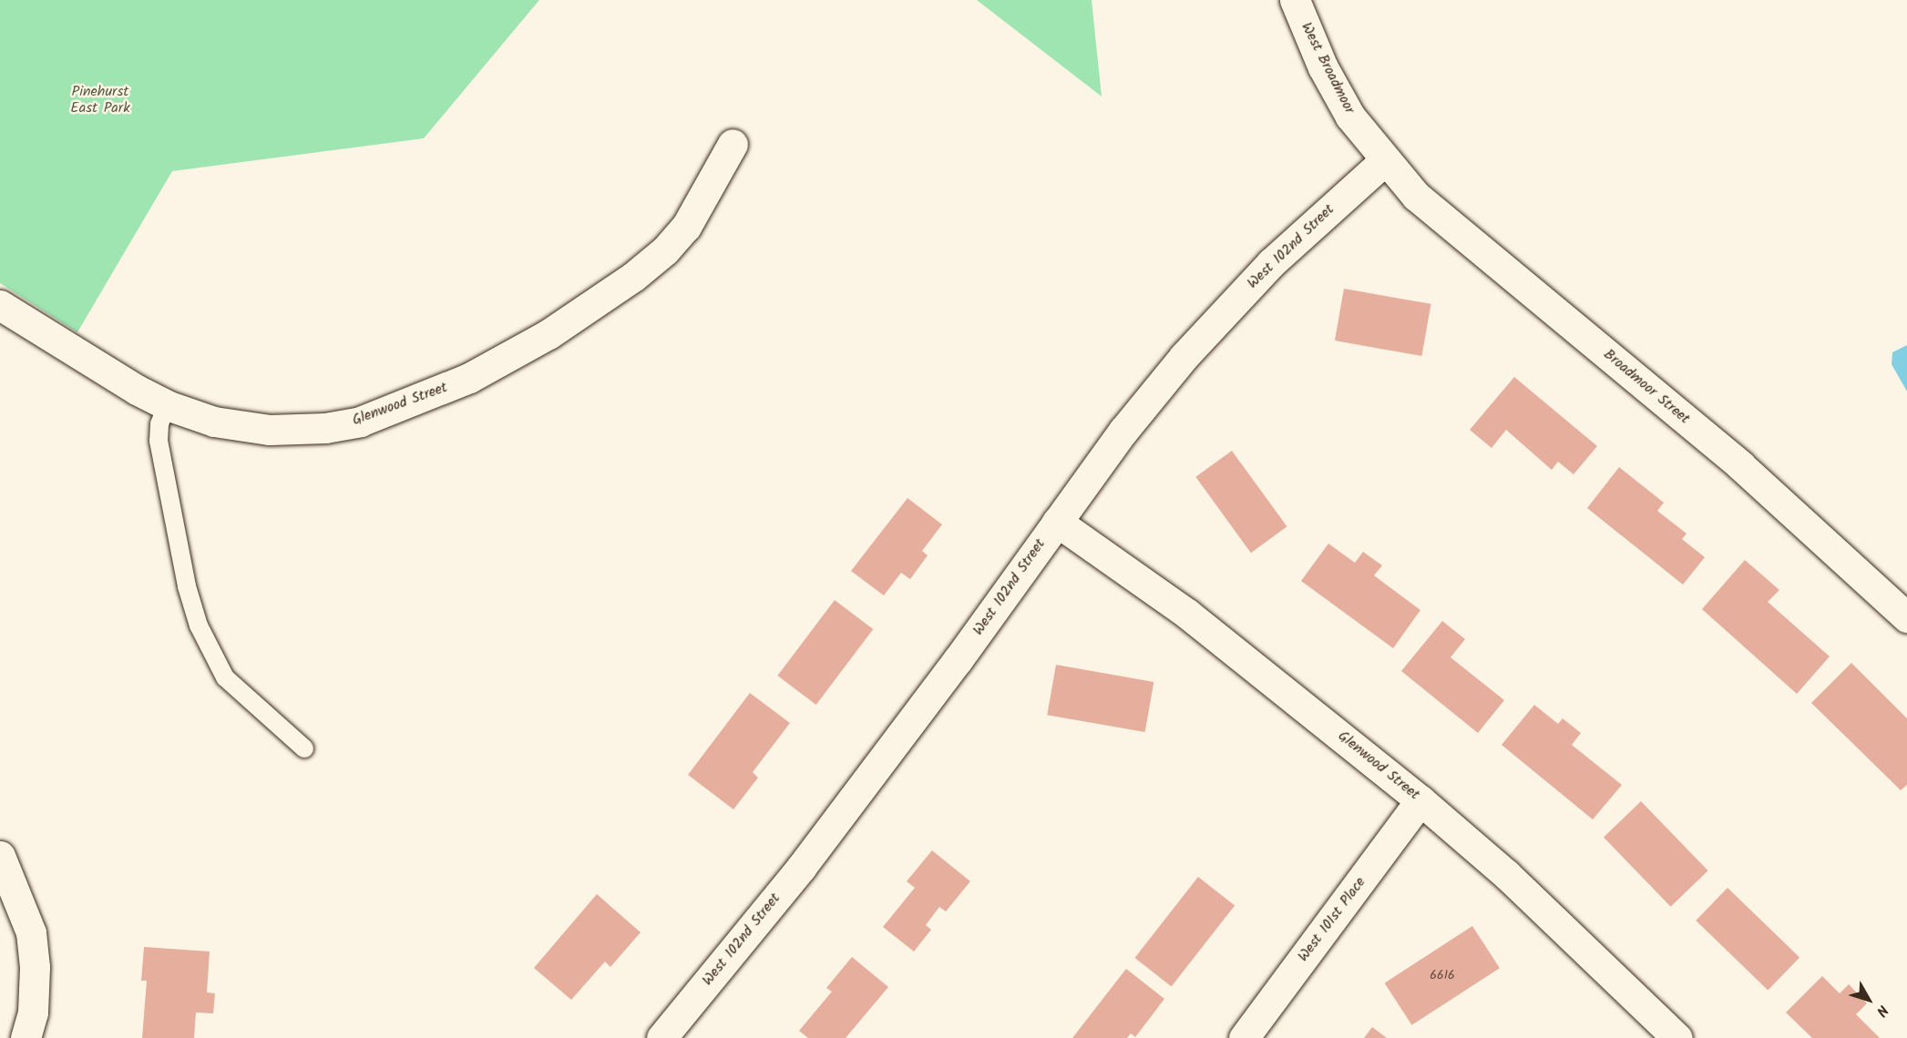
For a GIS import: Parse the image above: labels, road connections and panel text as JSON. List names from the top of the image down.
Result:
{
  "streets": {
    "street": [
      "West Broadmoor",
      "West 102nd Street",
      "Broadmoor Street",
      "Glenwood Street",
      "West 101st Place"
    ]
  },
  "crossings": [
    ["West Broadmoor", "West 102nd Street"],
    ["West Broadmoor", "Broadmoor Street"],
    ["West 102nd Street", "Broadmoor Street"],
    ["West 102nd Street", "Glenwood Street"],
    ["Glenwood Street", "West 101st Place"]
  ],
  "parks": ["Pinehurst East Park"],
  "house_numbers": ["6616"],
  "north": "bottom right"
}
